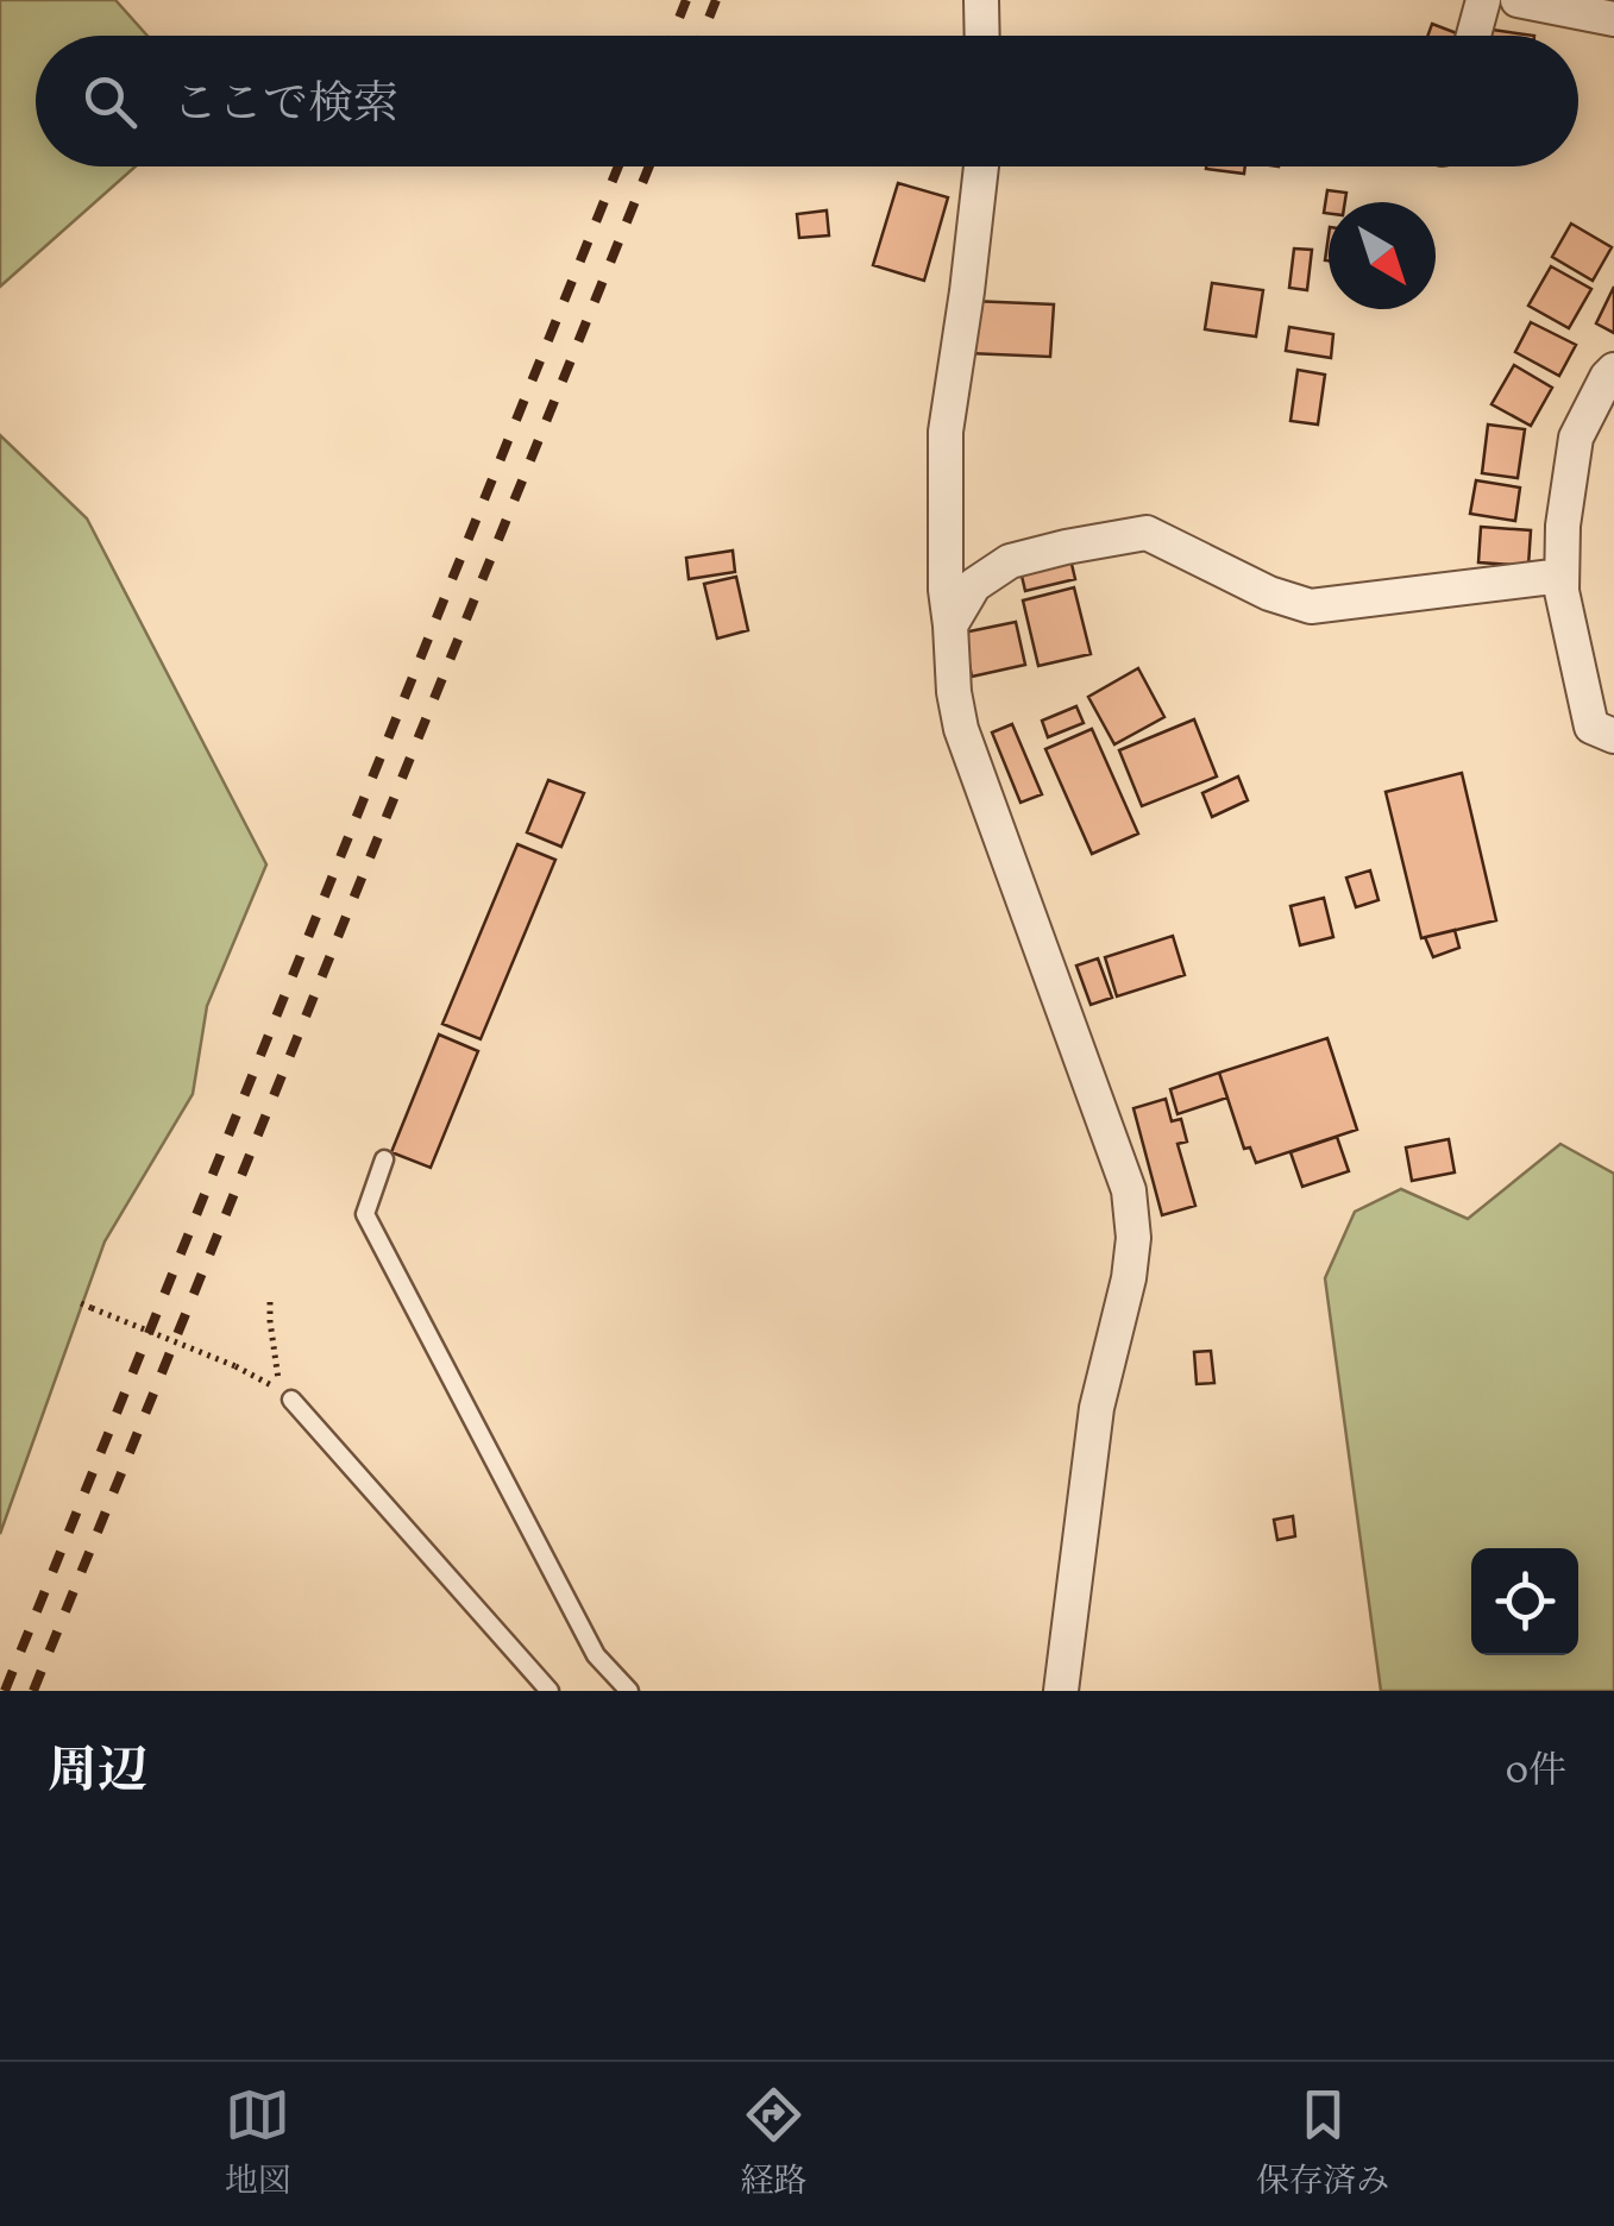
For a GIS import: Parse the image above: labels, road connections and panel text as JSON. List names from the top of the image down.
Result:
{
  "north": "bottom right",
  "page": {
    "search": "ここで検索",
    "heading": ["周辺", "0件"],
    "nav": ["地図", "経路", "保存済み"]
  }
}
